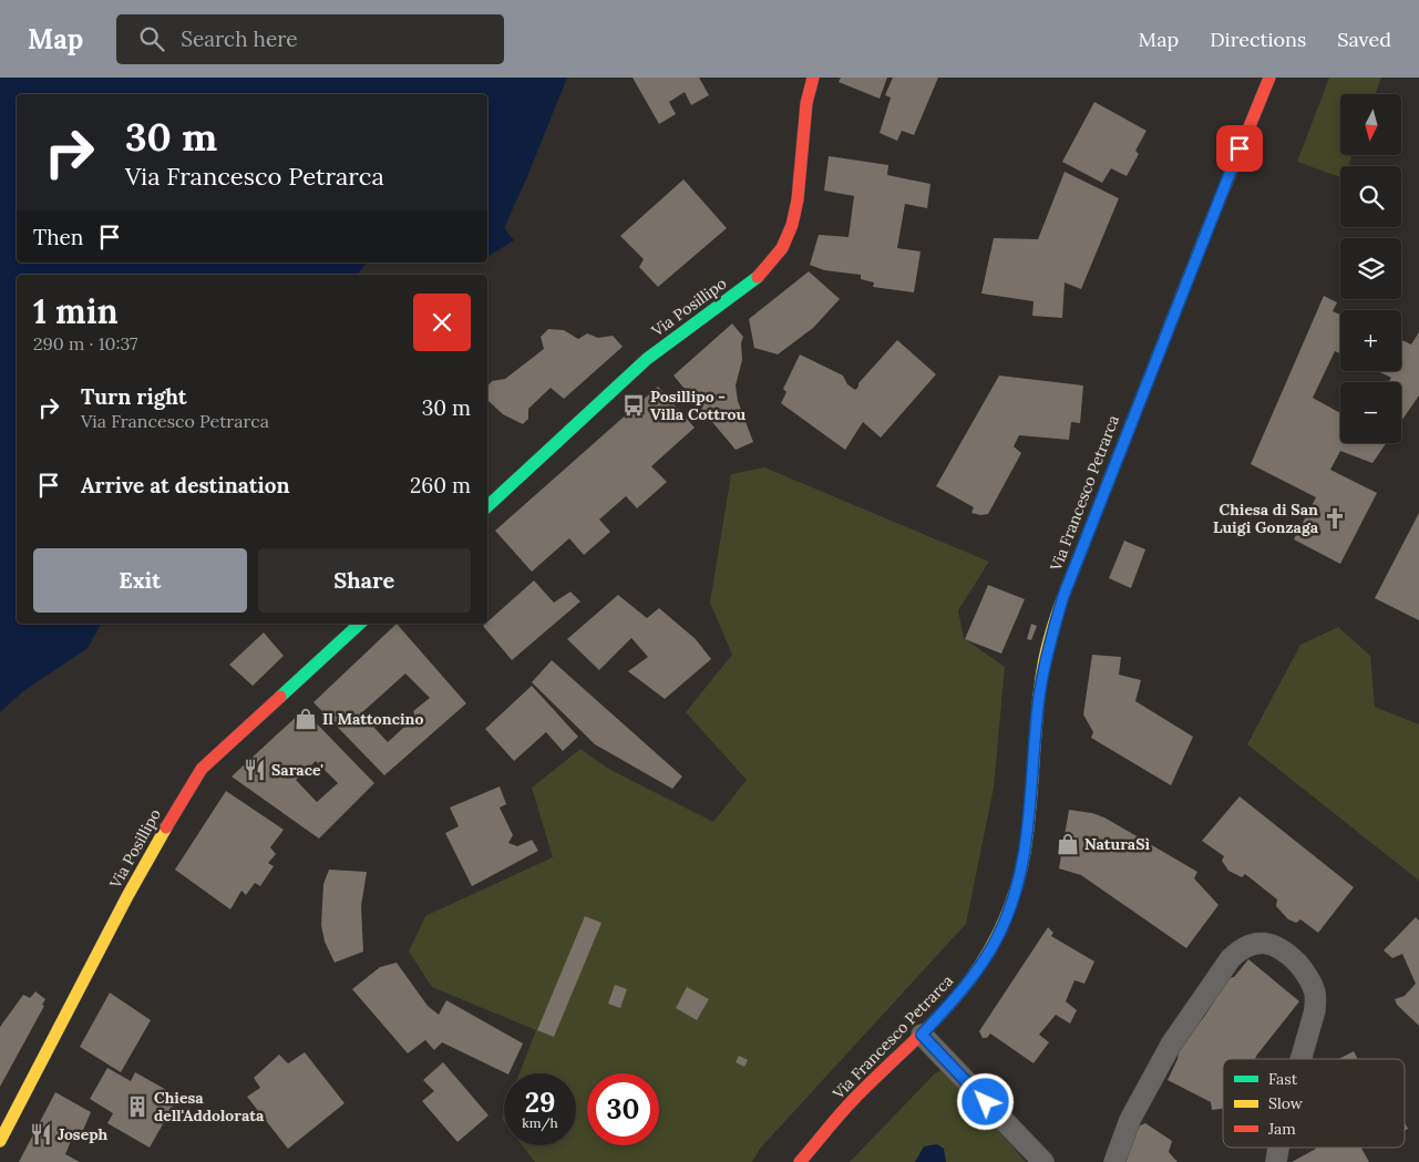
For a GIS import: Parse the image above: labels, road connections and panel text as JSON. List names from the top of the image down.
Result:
{
  "streets": {
    "street": ["Via Posillipo", "Via Francesco Petrarca"]
  },
  "places": {
    "bus stop": ["Posillipo - Villa Cottrou"],
    "church": ["Chiesa di San Luigi Gonzaga"],
    "shop": ["Il Mattoncino", "NaturaSì"],
    "restaurant": ["Sarace'", "Joseph"],
    "building": ["Chiesa dell'Addolorata"]
  },
  "legend": ["Fast", "Slow", "Jam"],
  "north": "bottom",
  "page": {
    "header": "Map",
    "search": "Search here",
    "nav": ["Map", "Directions", "Saved"],
    "map_buttons": ["+", "−"],
    "turn": ["30 m", "Via Francesco Petrarca"],
    "then": "Then",
    "heading": ["1 min", "290 m · 10:37"],
    "list": [
      {
        "name": "Turn right",
        "note": "Via Francesco Petrarca",
        "value": "30 m"
      },
      {
        "name": "Arrive at destination",
        "value": "260 m"
      }
    ],
    "buttons": ["Exit", "Share"],
    "speed": "29 km/h",
    "limit": "30"
  }
}
